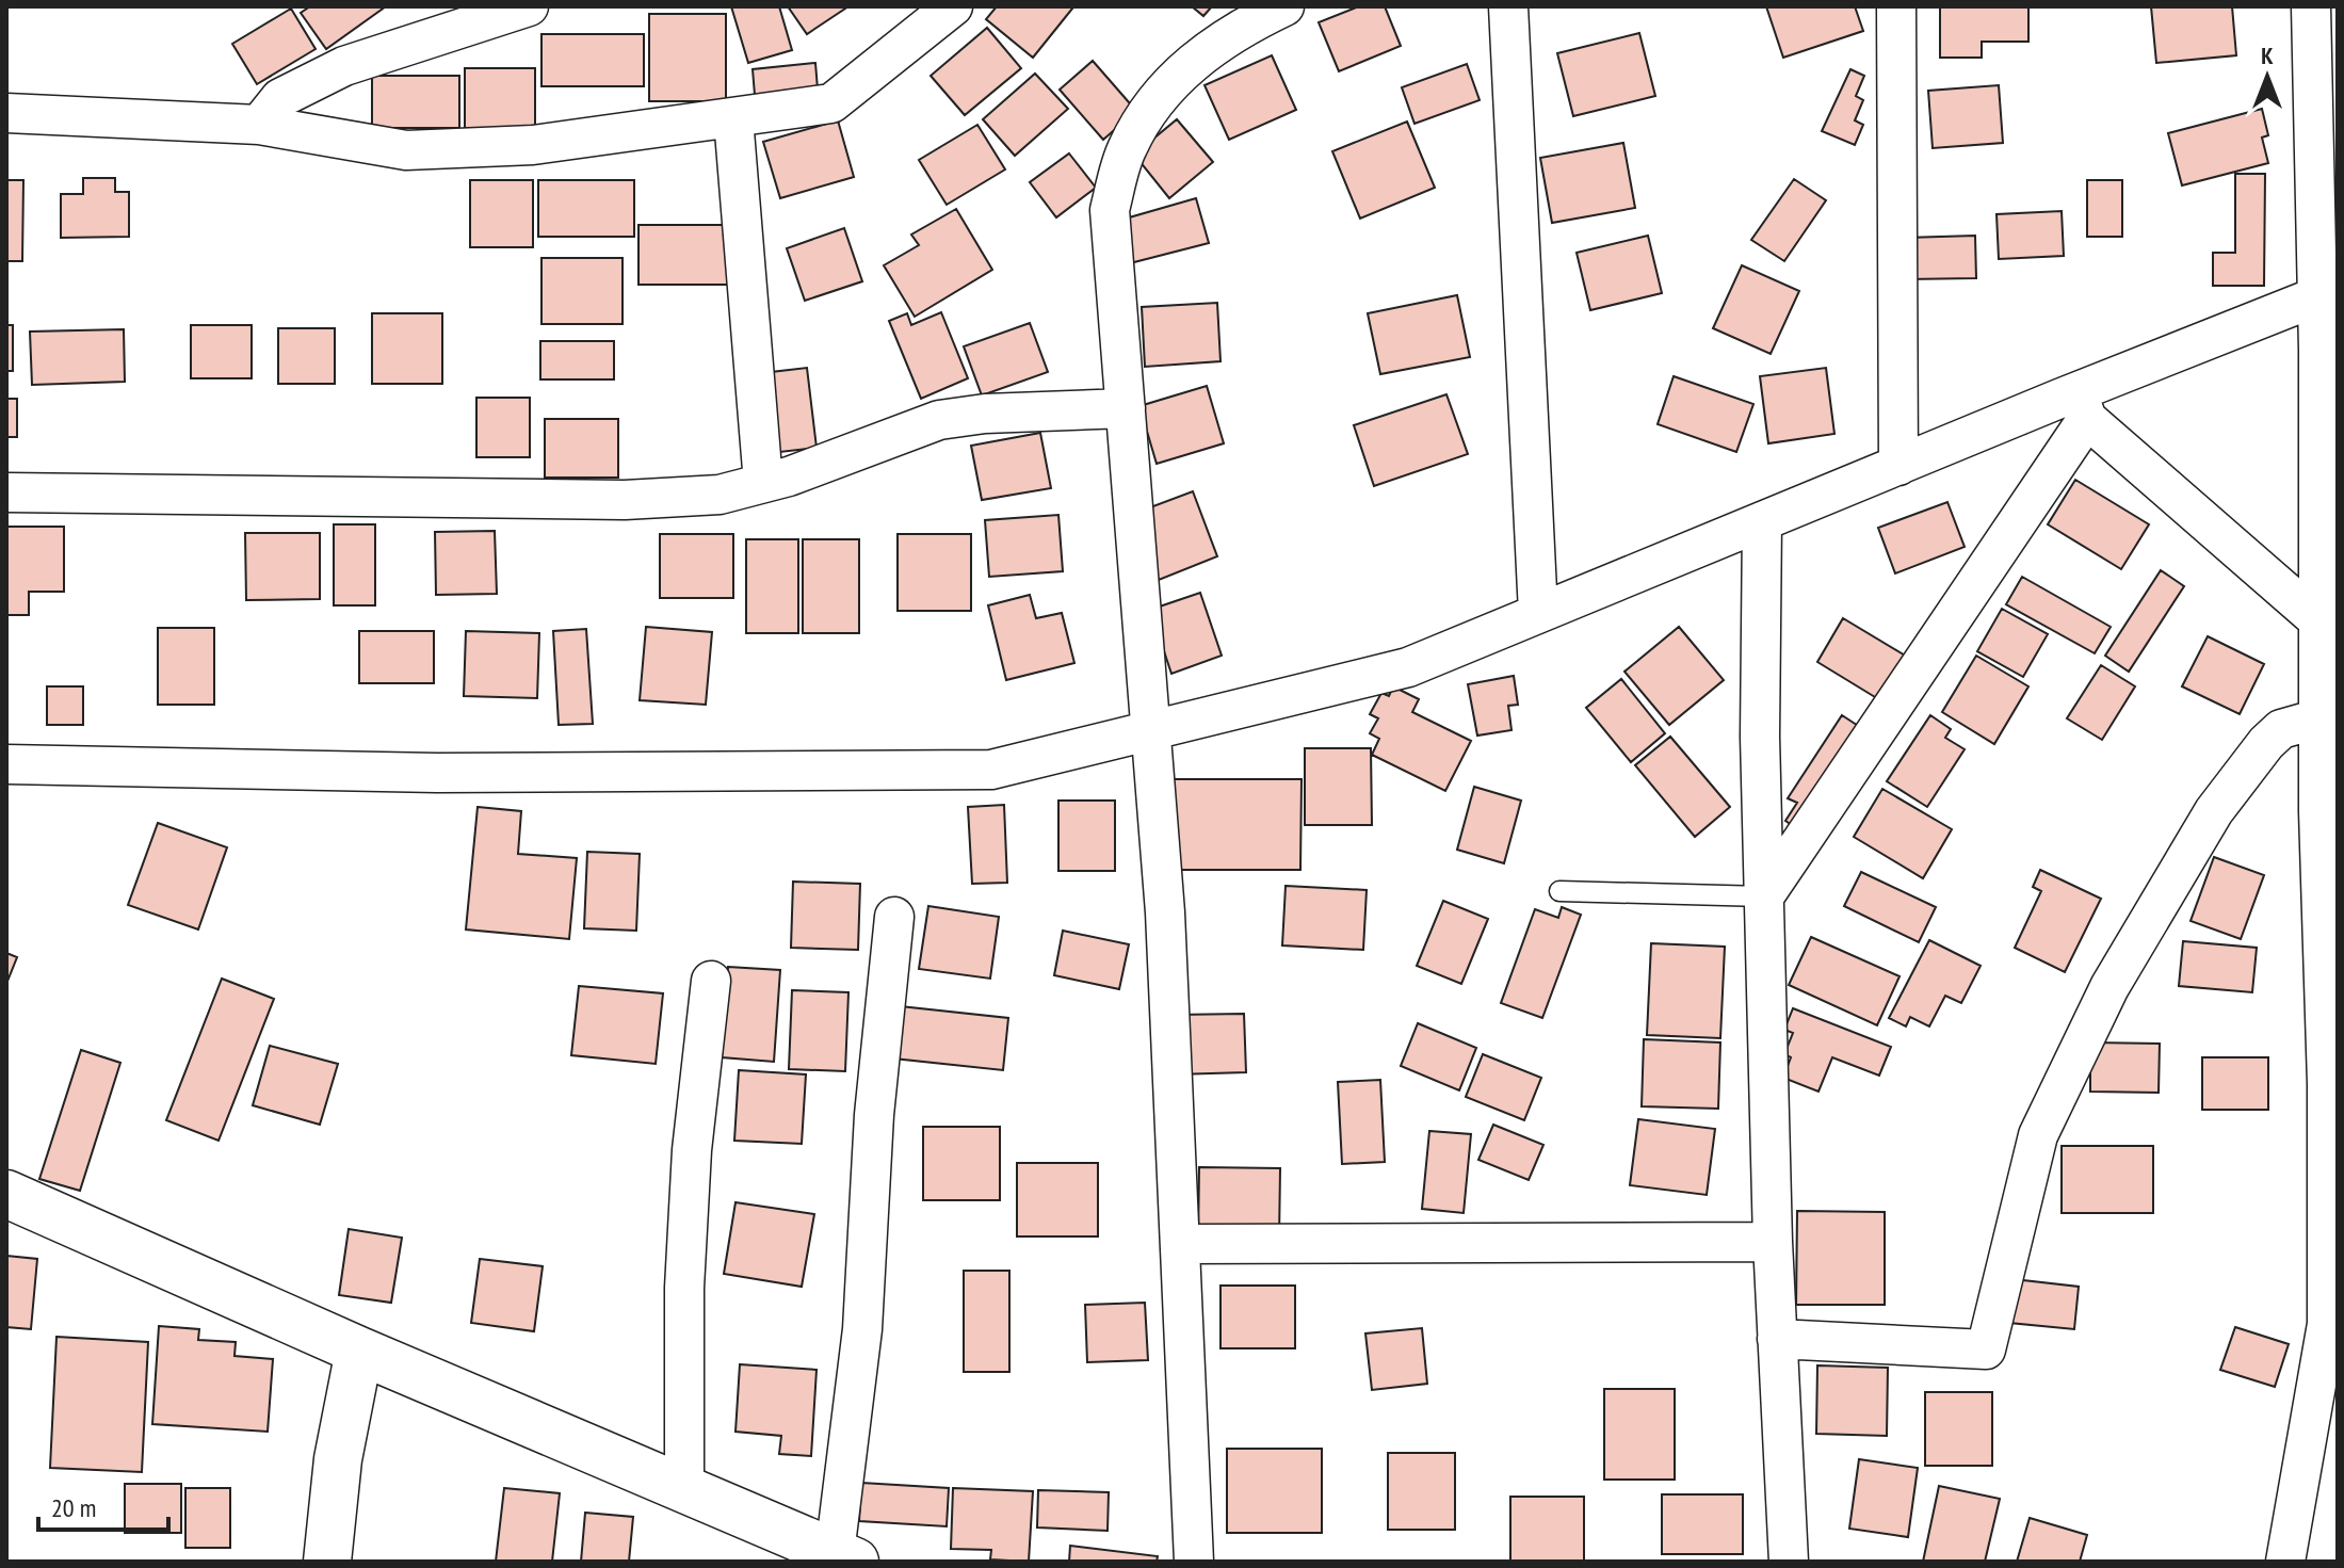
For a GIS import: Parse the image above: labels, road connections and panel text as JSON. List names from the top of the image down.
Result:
{
  "scale_bar": "20 m",
  "north": "top"
}
